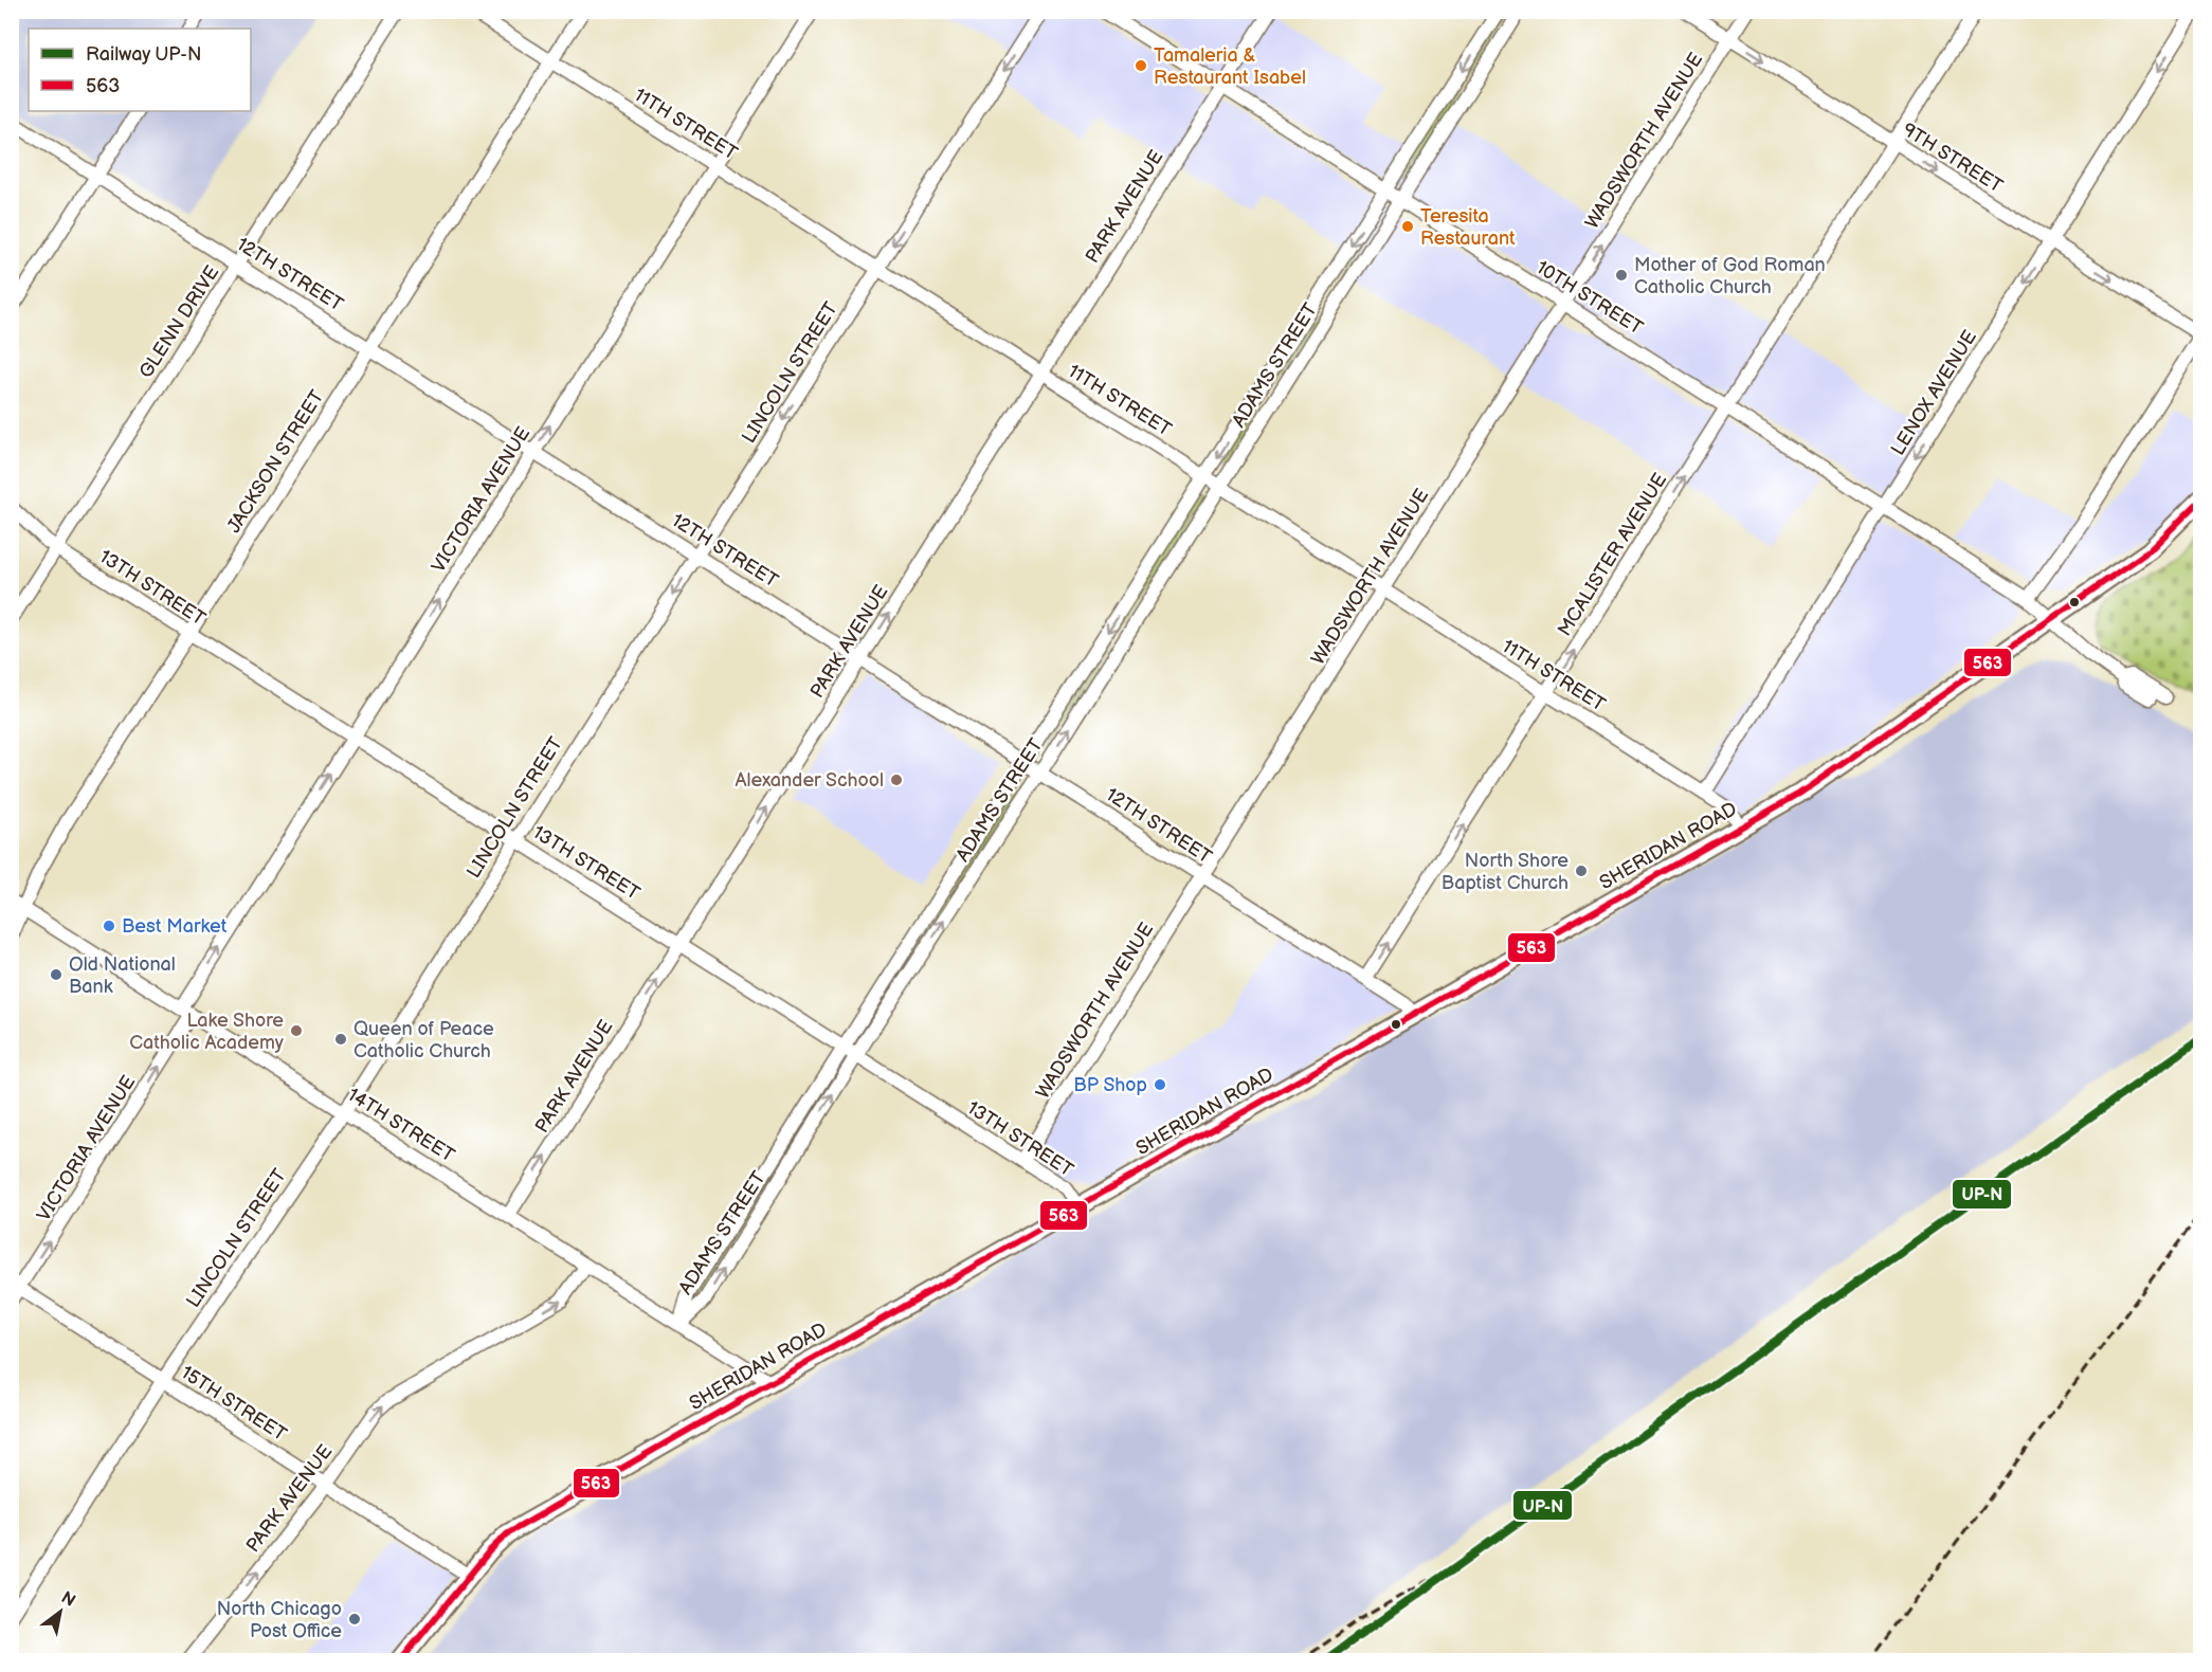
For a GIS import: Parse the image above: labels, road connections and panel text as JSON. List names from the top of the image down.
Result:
{
  "streets": {
    "highway": ["SHERIDAN ROAD"],
    "street": [
      "11TH STREET",
      "WADSWORTH AVENUE",
      "9TH STREET",
      "PARK AVENUE",
      "12TH STREET",
      "10TH STREET",
      "GLENN DRIVE",
      "ADAMS STREET",
      "LINCOLN STREET",
      "LENOX AVENUE",
      "JACKSON STREET",
      "VICTORIA AVENUE",
      "MCALISTER AVENUE",
      "13TH STREET",
      "14TH STREET",
      "15TH STREET"
    ]
  },
  "crossings": [
    ["11TH STREET", "WADSWORTH AVENUE"],
    ["11TH STREET", "PARK AVENUE"],
    ["11TH STREET", "ADAMS STREET"],
    ["11TH STREET", "LINCOLN STREET"],
    ["11TH STREET", "LENOX AVENUE"],
    ["11TH STREET", "JACKSON STREET"],
    ["11TH STREET", "VICTORIA AVENUE"],
    ["11TH STREET", "MCALISTER AVENUE"],
    ["11TH STREET", "SHERIDAN ROAD"],
    ["WADSWORTH AVENUE", "9TH STREET"],
    ["WADSWORTH AVENUE", "12TH STREET"],
    ["WADSWORTH AVENUE", "10TH STREET"],
    ["WADSWORTH AVENUE", "13TH STREET"],
    ["9TH STREET", "LENOX AVENUE"],
    ["9TH STREET", "MCALISTER AVENUE"],
    ["PARK AVENUE", "12TH STREET"],
    ["PARK AVENUE", "10TH STREET"],
    ["PARK AVENUE", "13TH STREET"],
    ["PARK AVENUE", "14TH STREET"],
    ["PARK AVENUE", "15TH STREET"],
    ["12TH STREET", "GLENN DRIVE"],
    ["12TH STREET", "ADAMS STREET"],
    ["12TH STREET", "LINCOLN STREET"],
    ["12TH STREET", "JACKSON STREET"],
    ["12TH STREET", "VICTORIA AVENUE"],
    ["12TH STREET", "MCALISTER AVENUE"],
    ["12TH STREET", "SHERIDAN ROAD"],
    ["10TH STREET", "ADAMS STREET"],
    ["10TH STREET", "LENOX AVENUE"],
    ["10TH STREET", "MCALISTER AVENUE"],
    ["10TH STREET", "SHERIDAN ROAD"],
    ["GLENN DRIVE", "13TH STREET"],
    ["ADAMS STREET", "13TH STREET"],
    ["ADAMS STREET", "14TH STREET"],
    ["LINCOLN STREET", "13TH STREET"],
    ["LINCOLN STREET", "14TH STREET"],
    ["LINCOLN STREET", "15TH STREET"],
    ["JACKSON STREET", "13TH STREET"],
    ["JACKSON STREET", "14TH STREET"],
    ["VICTORIA AVENUE", "13TH STREET"],
    ["VICTORIA AVENUE", "14TH STREET"],
    ["VICTORIA AVENUE", "15TH STREET"],
    ["13TH STREET", "SHERIDAN ROAD"],
    ["SHERIDAN ROAD", "14TH STREET"],
    ["SHERIDAN ROAD", "15TH STREET"]
  ],
  "one_way": [
    "9TH STREET",
    "PARK AVENUE",
    "LINCOLN STREET",
    "LENOX AVENUE",
    "VICTORIA AVENUE",
    "MCALISTER AVENUE"
  ],
  "places": [
    "Tamaleria & Restaurant Isabel",
    "Teresita Restaurant",
    "Mother of God Roman Catholic Church",
    "Alexander School",
    "North Shore Baptist Church",
    "Best Market",
    "Old National Bank",
    "Lake Shore Catholic Academy",
    "Queen of Peace Catholic Church",
    "BP Shop",
    "North Chicago Post Office"
  ],
  "lines": ["transit line 563", "rail line UP-N"],
  "legend": ["Railway UP-N", "563"],
  "north": "top right"
}
